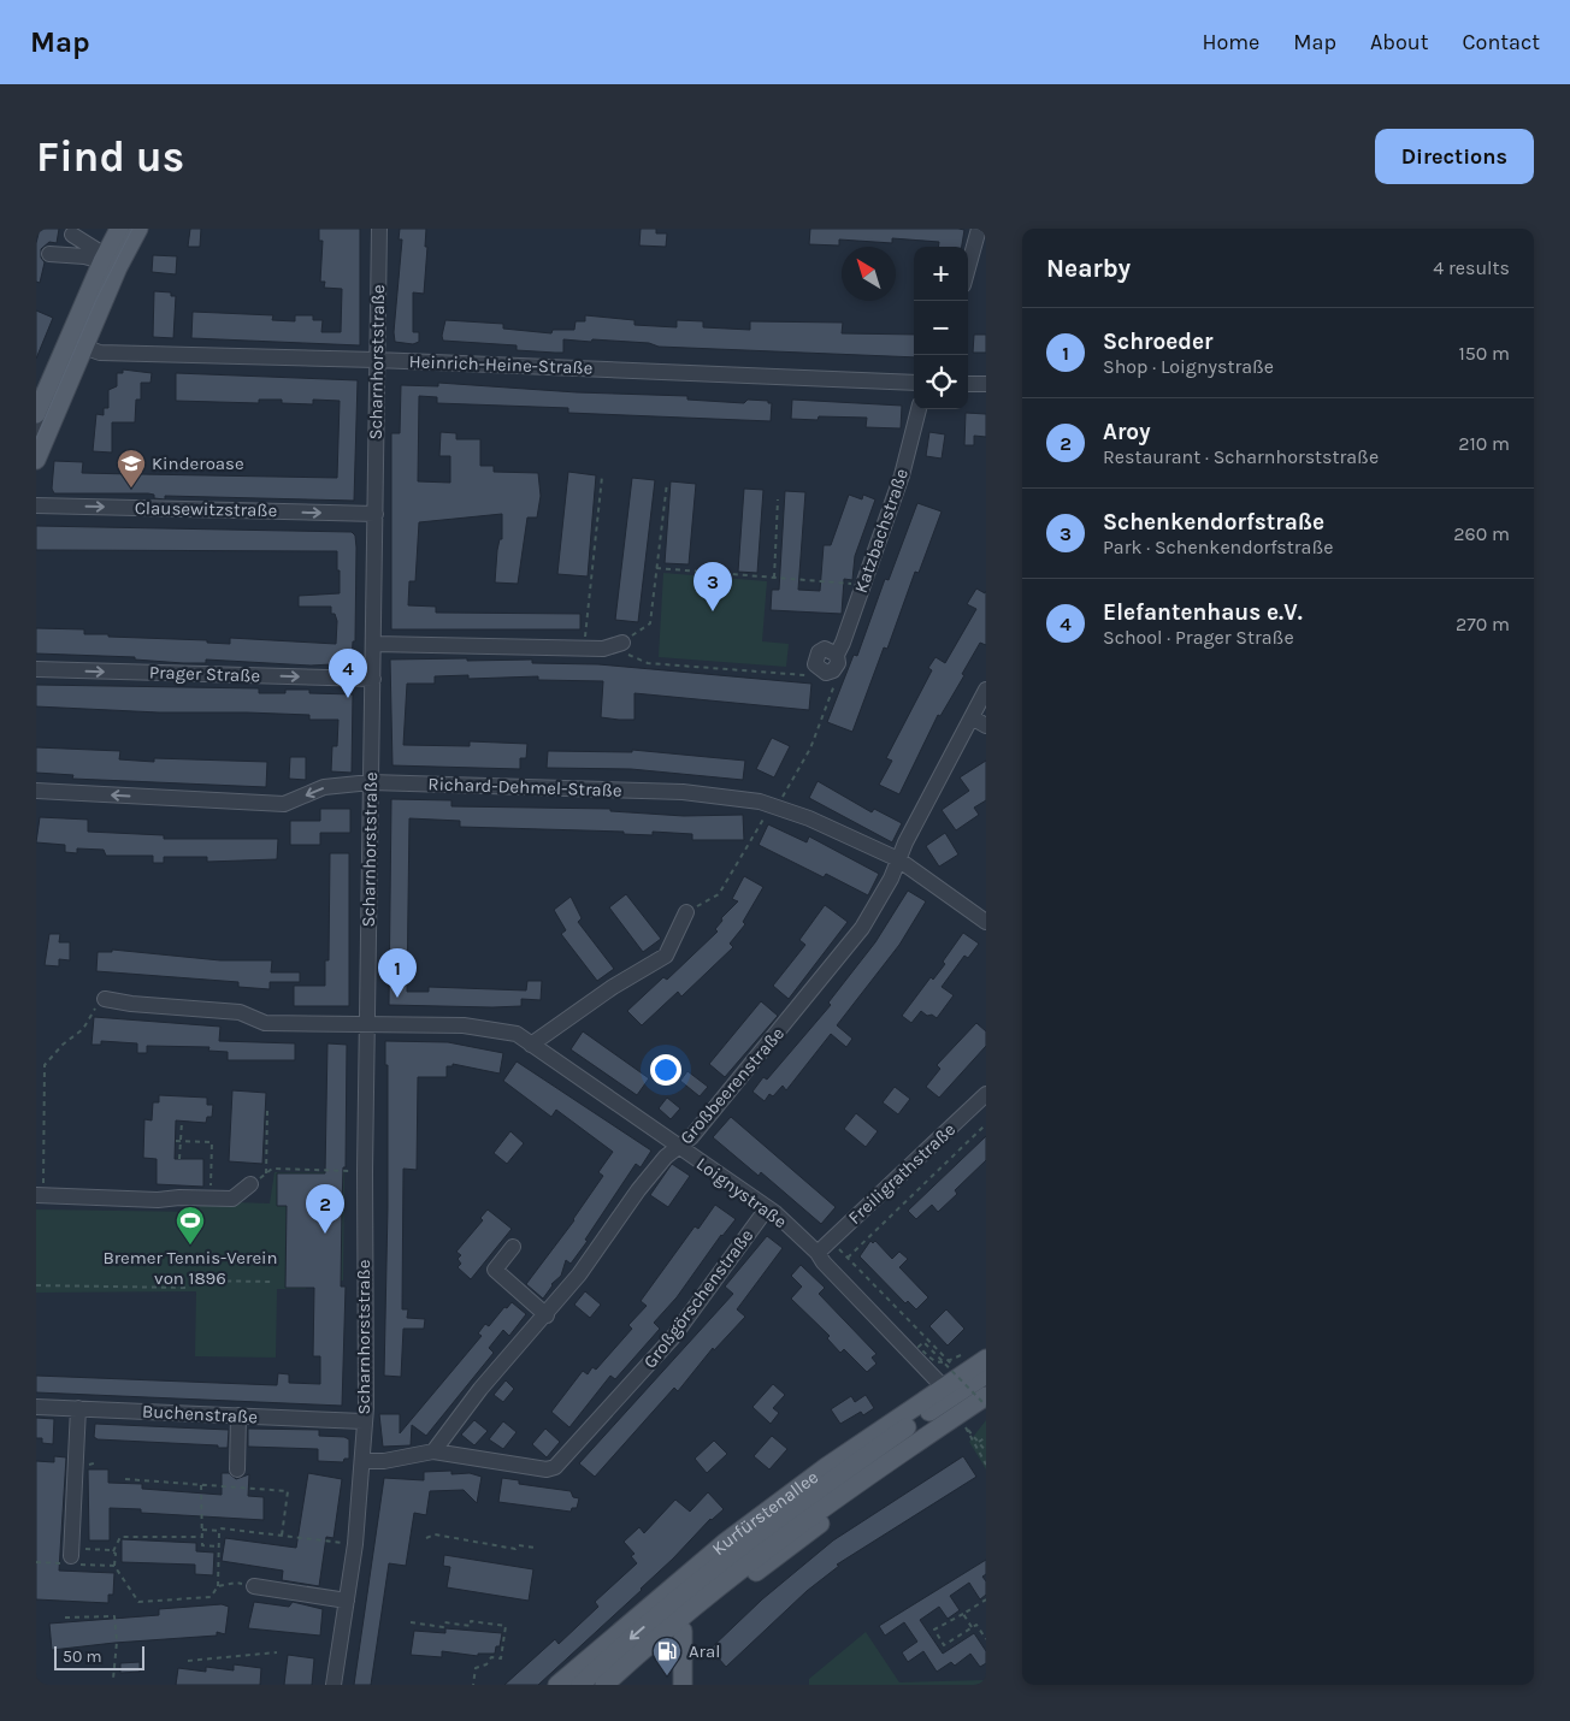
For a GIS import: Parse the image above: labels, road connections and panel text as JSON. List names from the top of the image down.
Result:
{
  "streets": {
    "main road": ["Kurfürstenallee"],
    "street": [
      "Scharnhorststraße",
      "Heinrich-Heine-Straße",
      "Clausewitzstraße",
      "Katzbachstraße",
      "Prager Straße",
      "Richard-Dehmel-Straße",
      "Großbeerenstraße",
      "Freiligrathstraße",
      "Loignystraße",
      "Großgörschenstraße",
      "Buchenstraße"
    ]
  },
  "crossings": [
    ["Scharnhorststraße", "Heinrich-Heine-Straße"],
    ["Scharnhorststraße", "Clausewitzstraße"],
    ["Scharnhorststraße", "Prager Straße"],
    ["Scharnhorststraße", "Richard-Dehmel-Straße"],
    ["Scharnhorststraße", "Loignystraße"],
    ["Scharnhorststraße", "Buchenstraße"],
    ["Richard-Dehmel-Straße", "Großbeerenstraße"],
    ["Großbeerenstraße", "Loignystraße"],
    ["Großbeerenstraße", "Großgörschenstraße"],
    ["Freiligrathstraße", "Loignystraße"],
    ["Loignystraße", "Großgörschenstraße"],
    ["Loignystraße", "Kurfürstenallee"]
  ],
  "one_way": ["Clausewitzstraße", "Prager Straße"],
  "places": {
    "school or university": ["Kinderoase"],
    "sports": ["Bremer Tennis-Verein von 1896"],
    "fuel station": ["Aral"]
  },
  "scale_bar": "50 m",
  "north": "top left",
  "page": {
    "header": "Map",
    "nav": [
      "Home",
      "Map",
      "About",
      "Contact"
    ],
    "buttons": "Directions",
    "title": "Find us",
    "heading": ["Nearby", "4 results"],
    "map_buttons": ["+", "−"],
    "list": [
      {
        "mark": "1",
        "name": "Schroeder",
        "note": "Shop · Loignystraße",
        "value": "150 m"
      },
      {
        "mark": "2",
        "name": "Aroy",
        "note": "Restaurant · Scharnhorststraße",
        "value": "210 m"
      },
      {
        "mark": "3",
        "name": "Schenkendorfstraße",
        "note": "Park · Schenkendorfstraße",
        "value": "260 m"
      },
      {
        "mark": "4",
        "name": "Elefantenhaus e.V.",
        "note": "School · Prager Straße",
        "value": "270 m"
      }
    ],
    "pins": [
      "3",
      "4",
      "1",
      "2"
    ],
    "scale": "50 m"
  }
}
